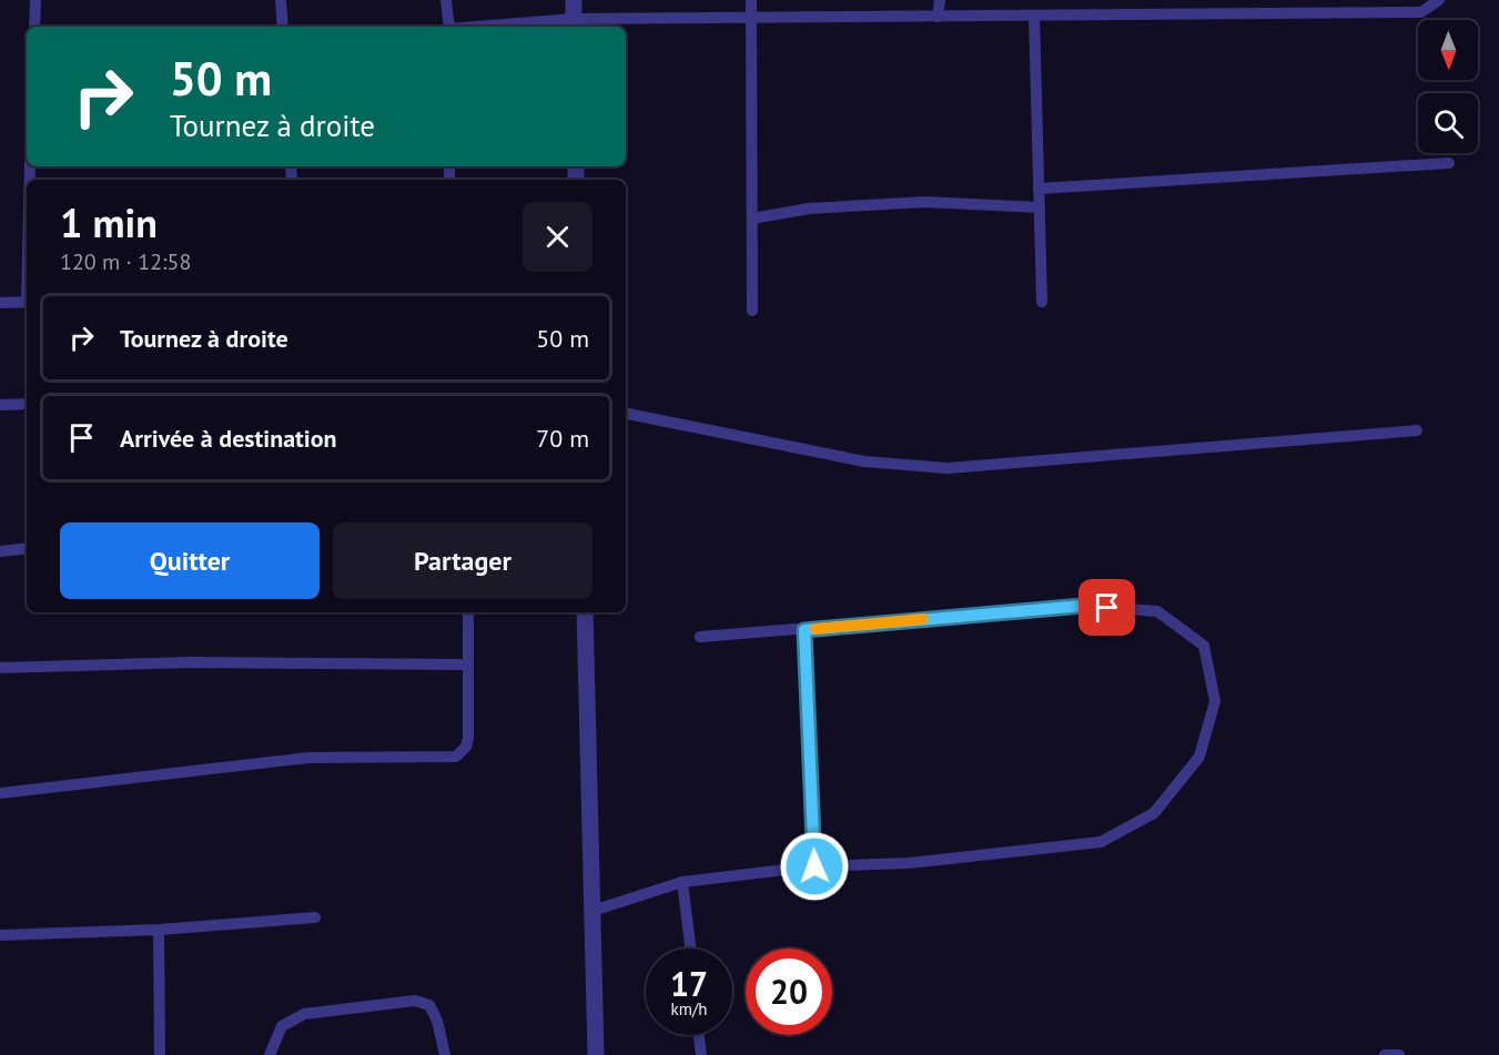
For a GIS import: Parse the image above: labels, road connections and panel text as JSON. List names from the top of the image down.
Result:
{
  "north": "bottom",
  "page": {
    "turn": ["50 m", "Tournez à droite"],
    "heading": ["1 min", "120 m · 12:58"],
    "list": [
      {
        "name": "Tournez à droite",
        "value": "50 m"
      },
      {
        "name": "Arrivée à destination",
        "value": "70 m"
      }
    ],
    "buttons": ["Quitter", "Partager"],
    "speed": "17 km/h",
    "limit": "20"
  }
}
